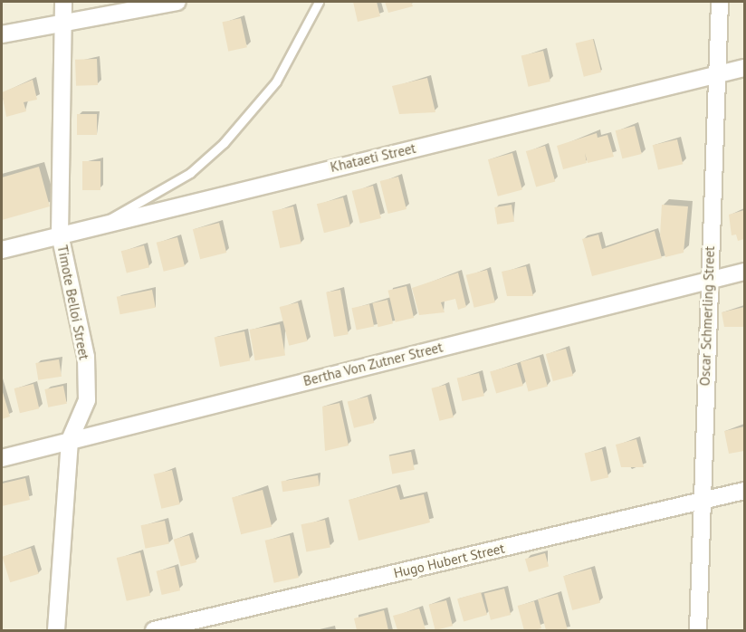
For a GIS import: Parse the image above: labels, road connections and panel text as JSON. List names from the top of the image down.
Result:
{
  "streets": {
    "street": [
      "Khataeti Street",
      "Timote Belloi Street",
      "Oscar Schmerling Street",
      "Bertha Von Zutner Street",
      "Hugo Hubert Street"
    ]
  },
  "crossings": [
    ["Khataeti Street", "Timote Belloi Street"],
    ["Khataeti Street", "Oscar Schmerling Street"],
    ["Timote Belloi Street", "Bertha Von Zutner Street"],
    ["Oscar Schmerling Street", "Bertha Von Zutner Street"],
    ["Oscar Schmerling Street", "Hugo Hubert Street"]
  ]
}
